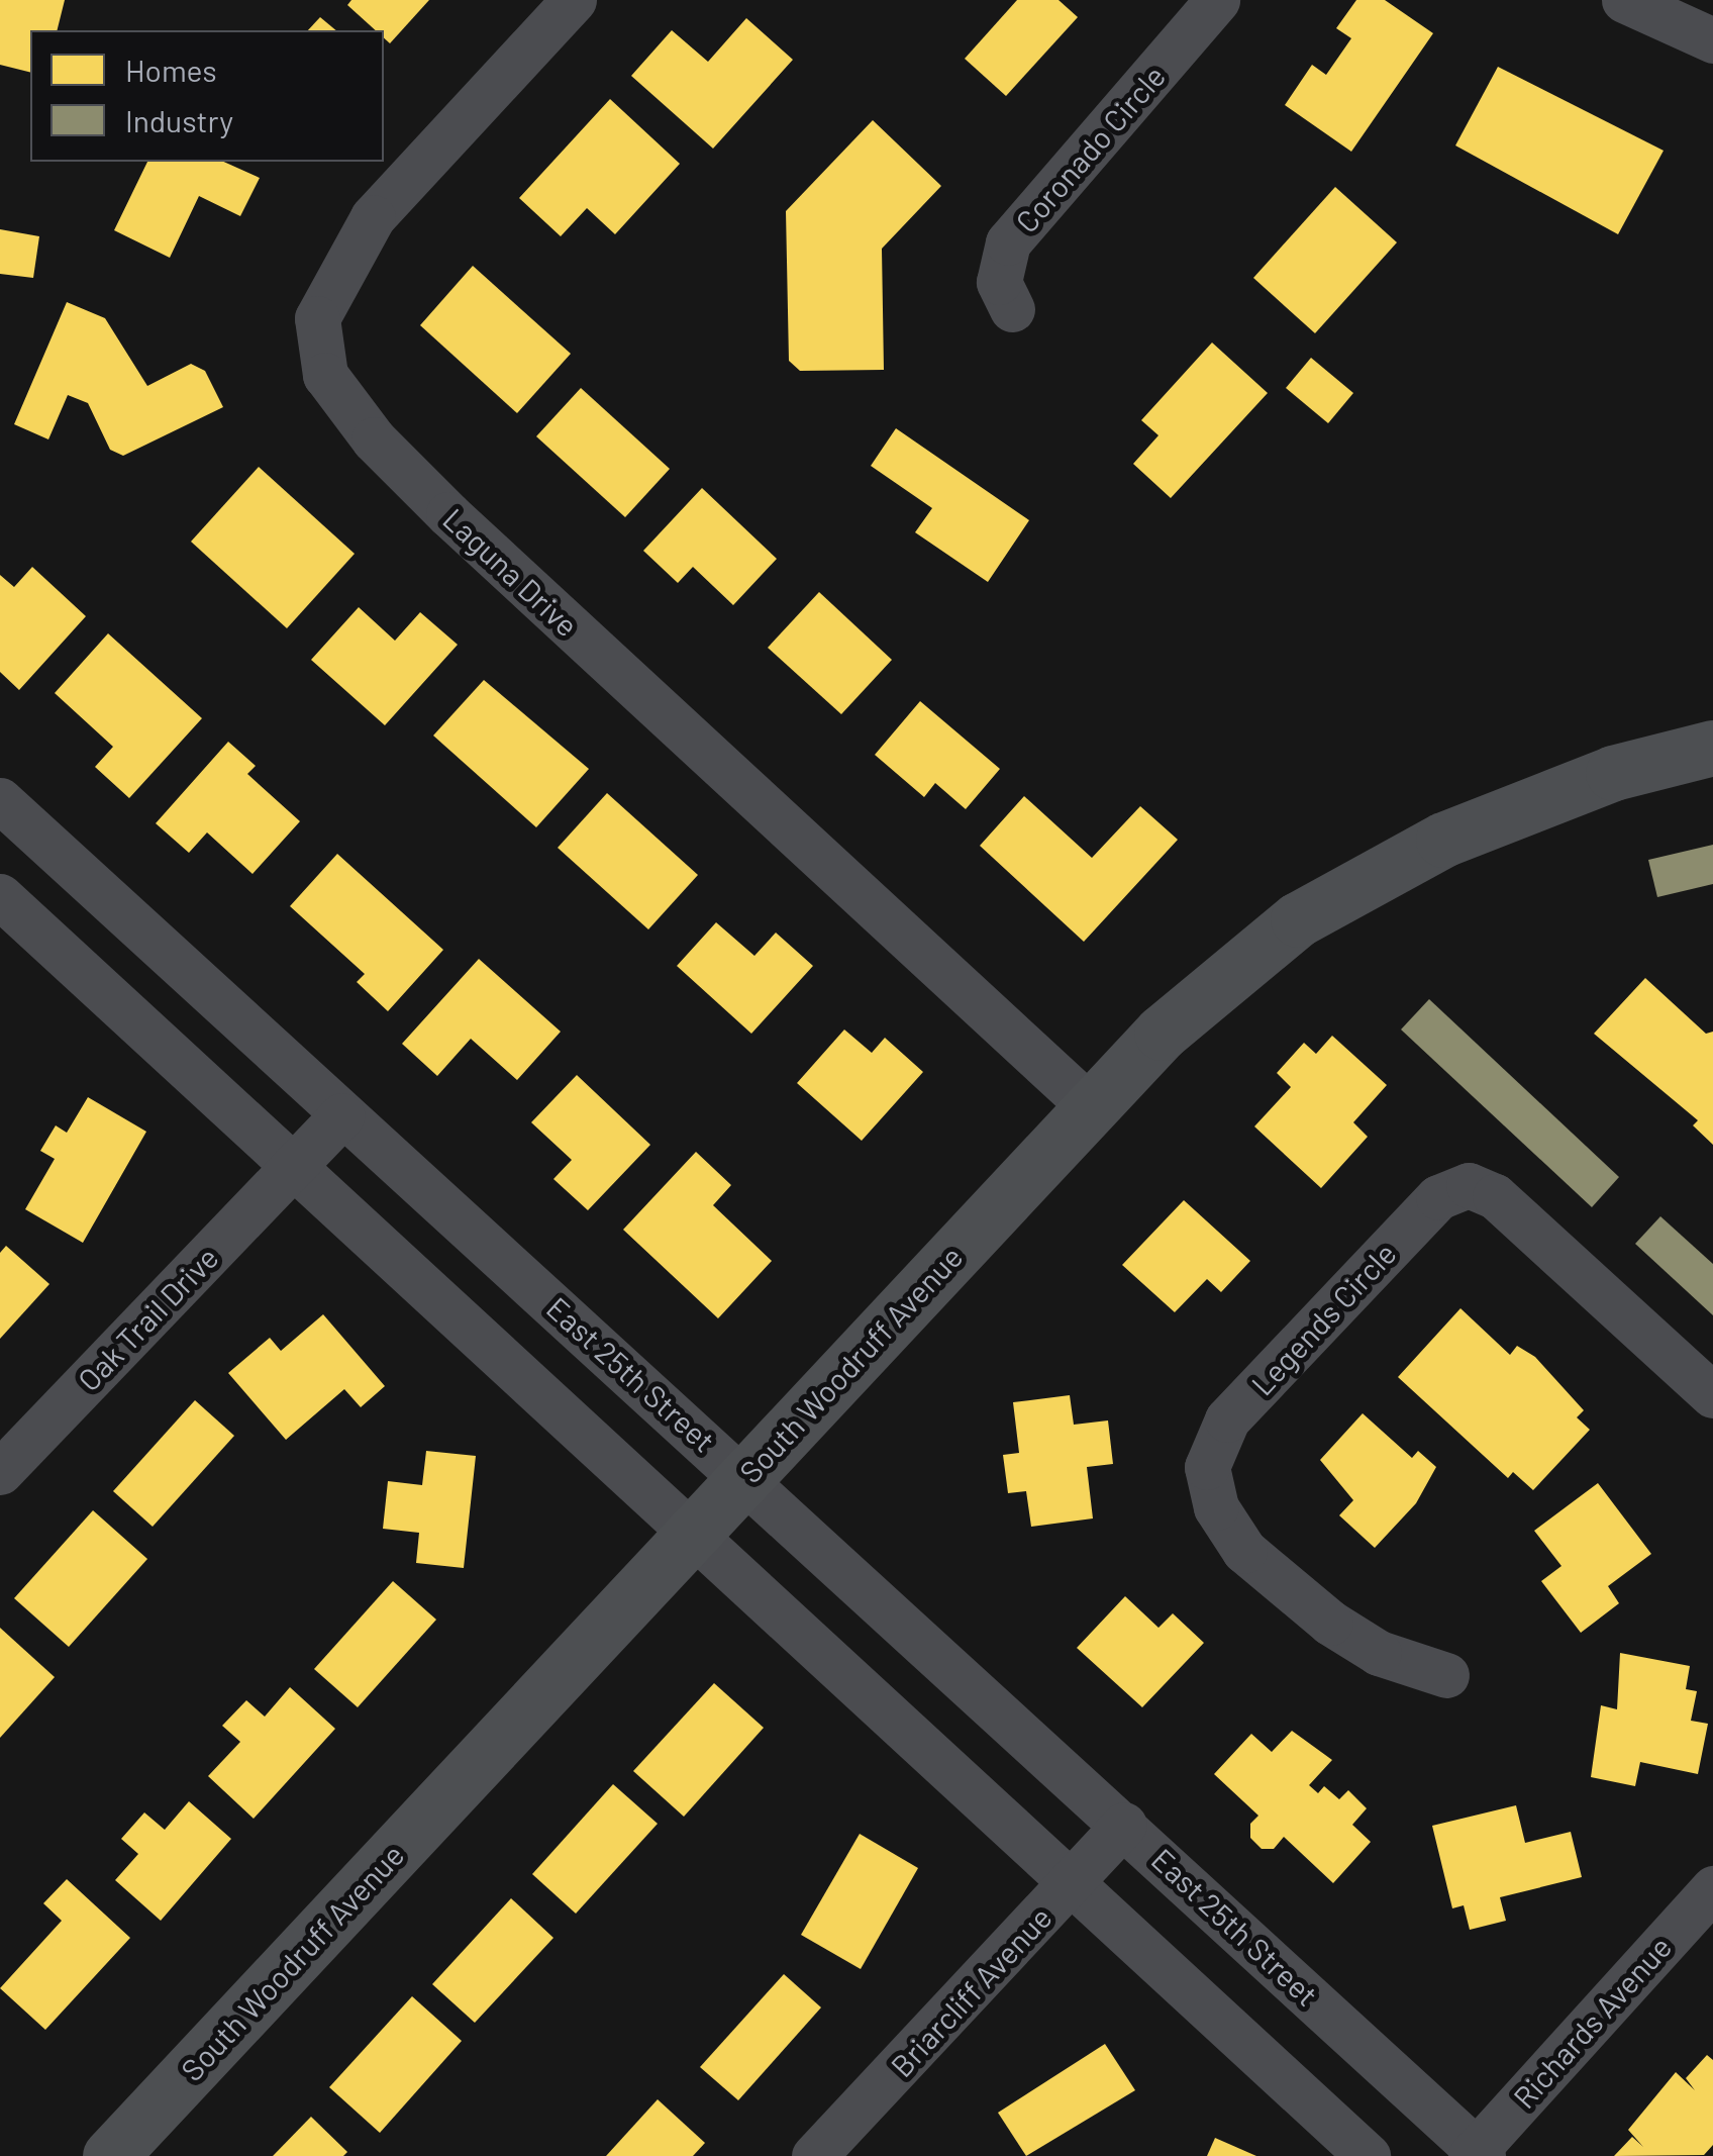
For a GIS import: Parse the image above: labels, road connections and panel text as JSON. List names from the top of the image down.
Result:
{
  "streets": {
    "main road": ["South Woodruff Avenue"],
    "street": [
      "Coronado Circle",
      "Laguna Drive",
      "Oak Trail Drive",
      "Legends Circle",
      "East 25th Street",
      "Briarcliff Avenue",
      "Richards Avenue"
    ]
  },
  "crossings": [
    ["Laguna Drive", "South Woodruff Avenue"],
    ["Oak Trail Drive", "East 25th Street"],
    ["South Woodruff Avenue", "East 25th Street"],
    ["East 25th Street", "Briarcliff Avenue"],
    ["East 25th Street", "Richards Avenue"]
  ],
  "legend": ["Homes", "Industry"]
}
